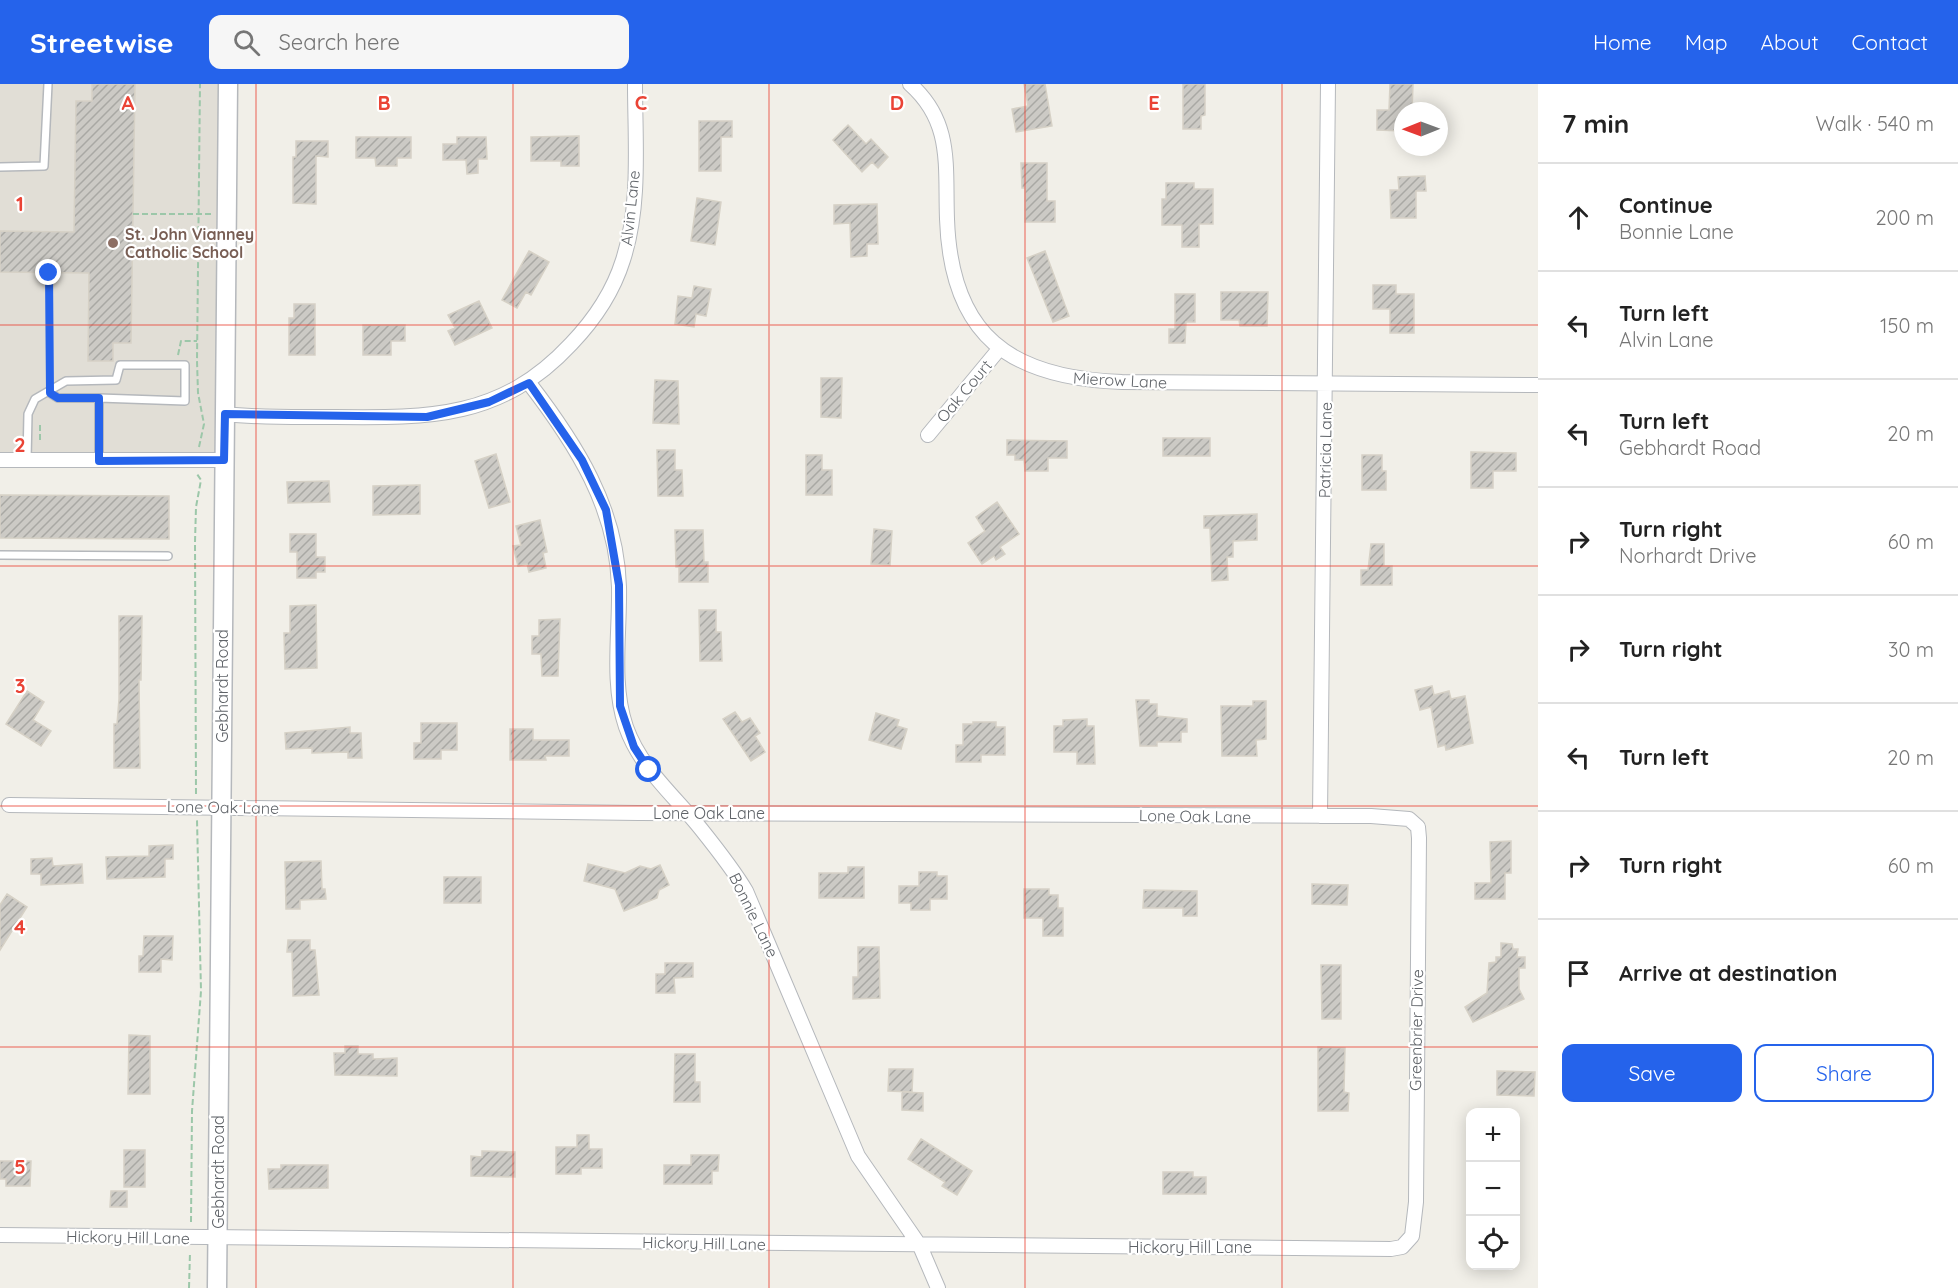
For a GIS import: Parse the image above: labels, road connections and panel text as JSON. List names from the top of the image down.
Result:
{
  "streets": {
    "street": [
      "Alvin Lane",
      "Mierow Lane",
      "Oak Court",
      "Patricia Lane",
      "Gebhardt Road",
      "Lone Oak Lane",
      "Bonnie Lane",
      "Greenbrier Drive",
      "Hickory Hill Lane"
    ]
  },
  "crossings": [
    ["Alvin Lane", "Gebhardt Road"],
    ["Alvin Lane", "Bonnie Lane"],
    ["Mierow Lane", "Oak Court"],
    ["Mierow Lane", "Patricia Lane"],
    ["Patricia Lane", "Lone Oak Lane"],
    ["Gebhardt Road", "Lone Oak Lane"],
    ["Gebhardt Road", "Hickory Hill Lane"],
    ["Lone Oak Lane", "Bonnie Lane"],
    ["Lone Oak Lane", "Greenbrier Drive"],
    ["Bonnie Lane", "Hickory Hill Lane"],
    ["Greenbrier Drive", "Hickory Hill Lane"]
  ],
  "places": ["St. John Vianney Catholic School"],
  "north": "left",
  "page": {
    "header": "Streetwise",
    "search": "Search here",
    "nav": [
      "Home",
      "Map",
      "About",
      "Contact"
    ],
    "heading": ["7 min", "Walk · 540 m"],
    "list": [
      ["Continue", "Bonnie Lane", "200 m"],
      ["Turn left", "Alvin Lane", "150 m"],
      ["Turn left", "Gebhardt Road", "20 m"],
      ["Turn right", "Norhardt Drive", "60 m"],
      ["Turn right", "30 m"],
      ["Turn left", "20 m"],
      ["Turn right", "60 m"],
      "Arrive at destination"
    ],
    "buttons": ["Save", "Share"],
    "map_buttons": ["+", "−"]
  },
  "grid": {
    "columns": [
      "A",
      "B",
      "C",
      "D",
      "E"
    ],
    "rows": [
      "1",
      "2",
      "3",
      "4",
      "5"
    ]
  }
}
